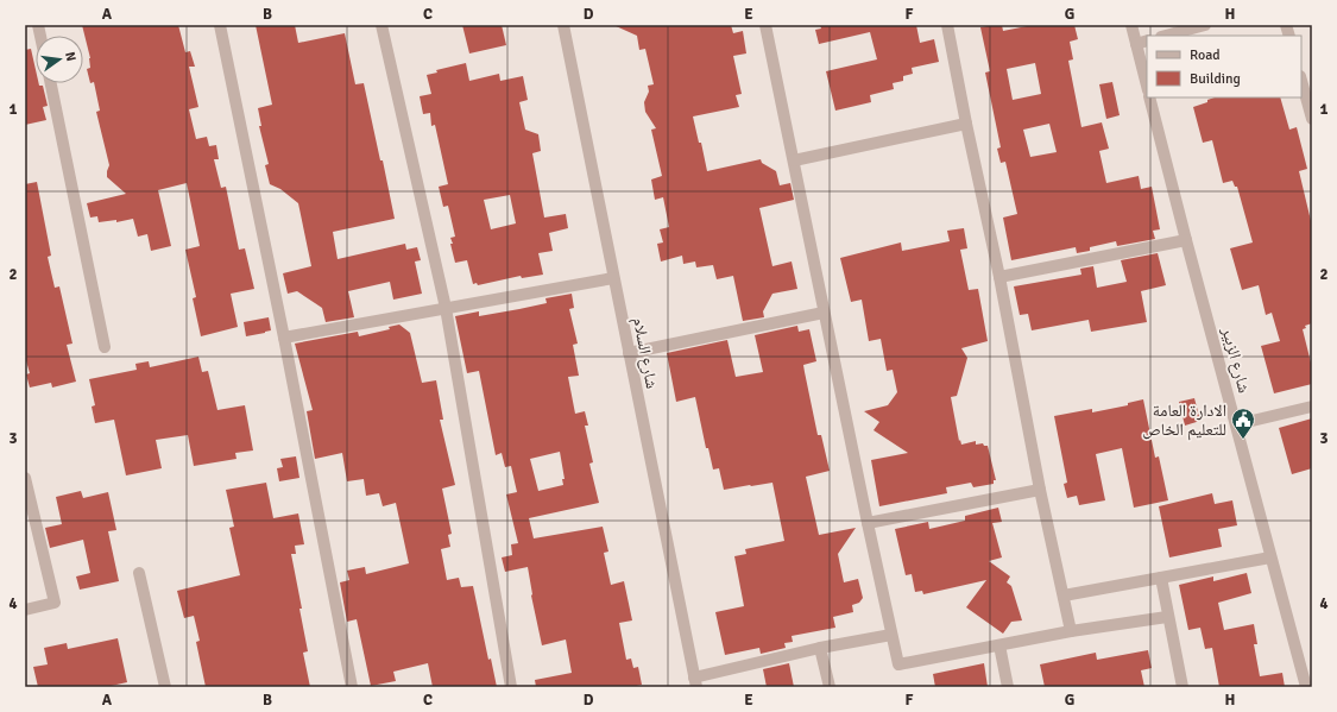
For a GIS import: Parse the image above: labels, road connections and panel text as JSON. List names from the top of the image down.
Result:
{
  "streets": {
    "street": ["شارع السلام", "شارع الزبير"]
  },
  "places": {
    "public building": ["الادارة العامة للتعليم الخاص"]
  },
  "legend": ["Road", "Building"],
  "north": "right",
  "grid": {
    "columns": [
      "A",
      "B",
      "C",
      "D",
      "E",
      "F",
      "G",
      "H"
    ],
    "rows": [
      "1",
      "2",
      "3",
      "4"
    ]
  }
}
